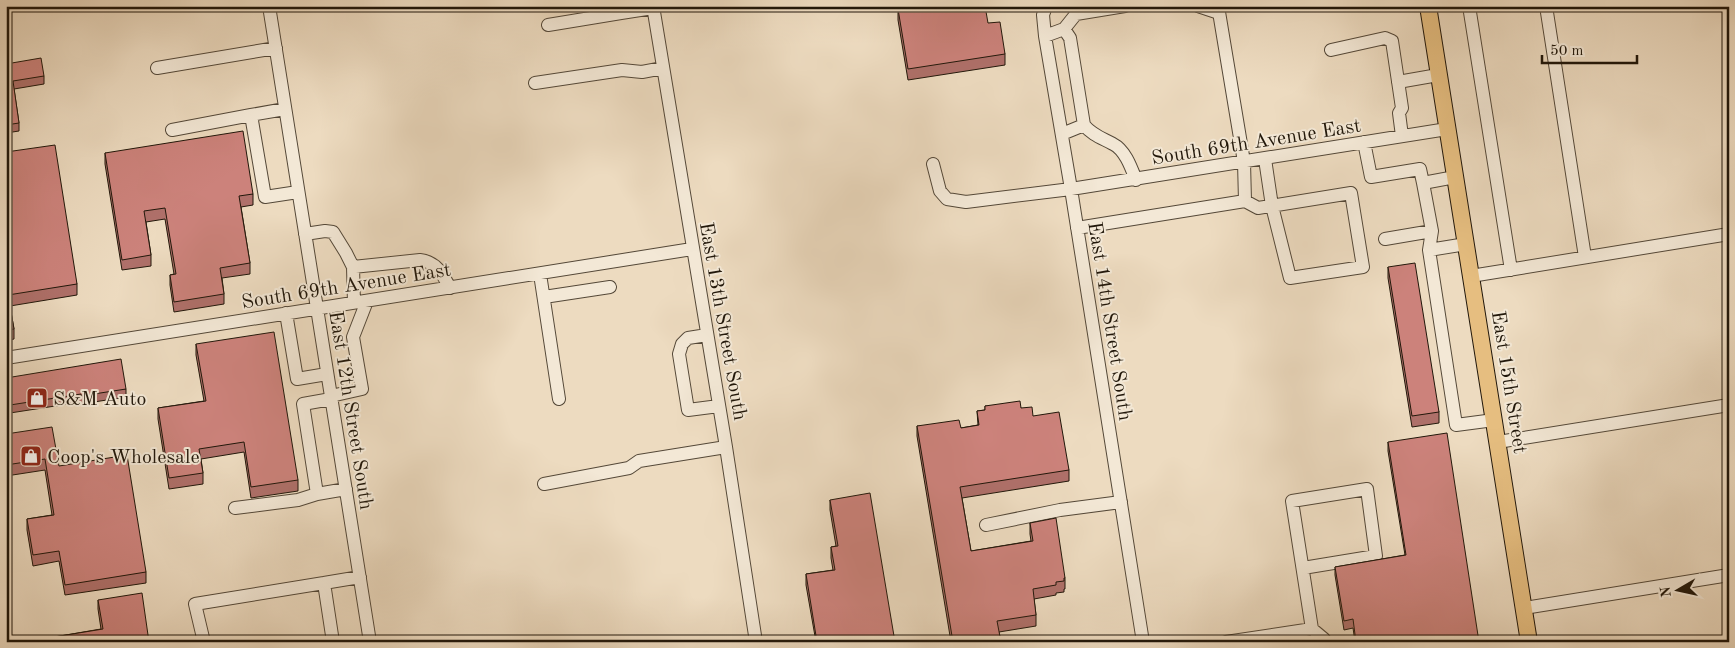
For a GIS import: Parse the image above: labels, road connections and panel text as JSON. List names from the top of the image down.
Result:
{
  "streets": {
    "main road": ["East 15th Street"],
    "street": [
      "South 69th Avenue East",
      "East 13th Street South",
      "East 14th Street South",
      "East 12th Street South"
    ]
  },
  "crossings": [
    ["South 69th Avenue East", "East 13th Street South"],
    ["South 69th Avenue East", "East 14th Street South"],
    ["South 69th Avenue East", "East 15th Street"],
    ["South 69th Avenue East", "East 12th Street South"]
  ],
  "places": {
    "shop": ["S&M Auto", "Coop's Wholesale"]
  },
  "scale_bar": "50 m",
  "north": "left"
}
